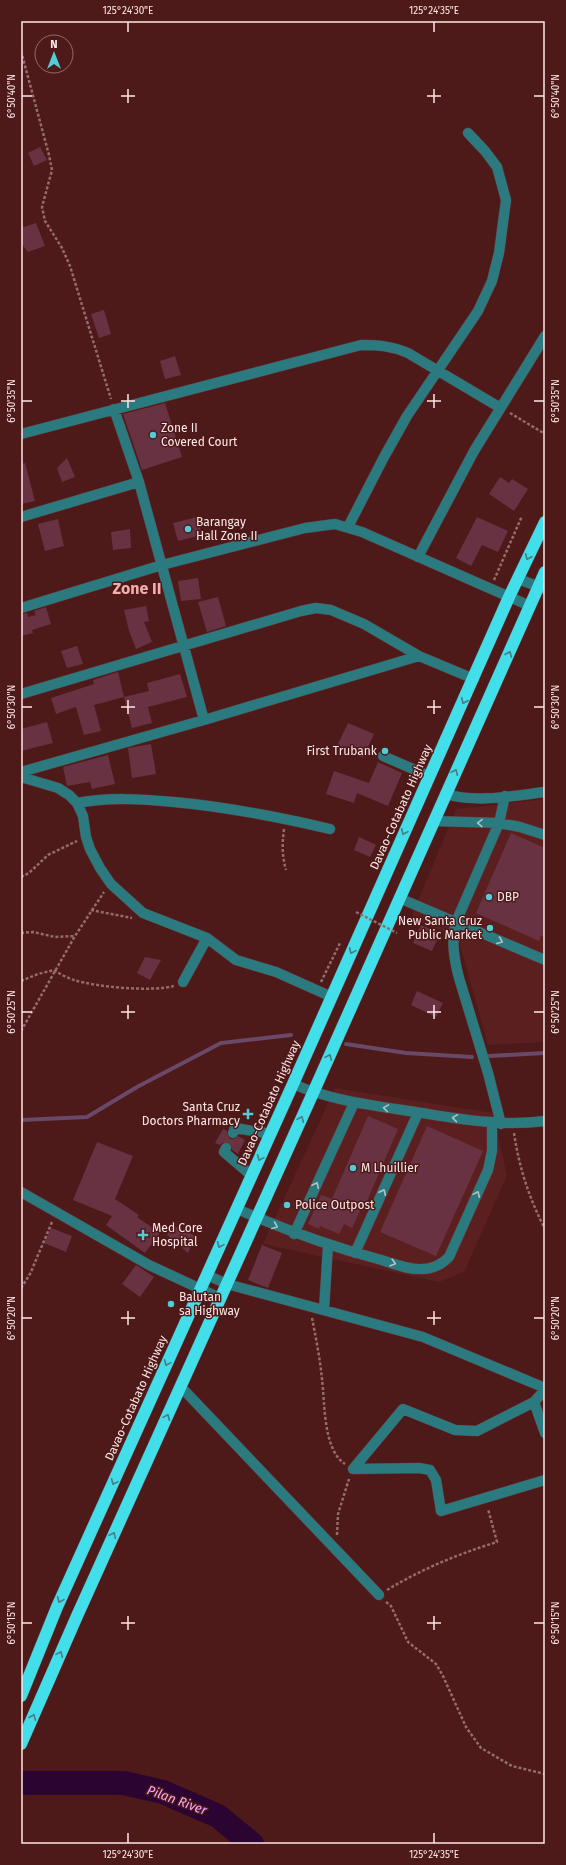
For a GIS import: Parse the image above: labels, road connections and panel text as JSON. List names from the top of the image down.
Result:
{
  "streets": {
    "highway": ["Davao-Cotabato Highway"]
  },
  "districts": ["Zone II"],
  "water": ["Pilan River"],
  "places": {
    "other": [
      "Zone II Covered Court",
      "Barangay Hall Zone II",
      "First Trubank",
      "DBP",
      "New Santa Cruz Public Market",
      "M Lhuillier",
      "Police Outpost",
      "Balutan sa Highway"
    ],
    "health": ["Santa Cruz Doctors Pharmacy", "Med Core Hospital"]
  },
  "north": "top",
  "coordinates": [
    "125°24'30\"E",
    "125°24'35\"E",
    "6°50'40\"N",
    "6°50'35\"N",
    "6°50'30\"N",
    "6°50'25\"N",
    "6°50'20\"N",
    "6°50'15\"N"
  ]
}
